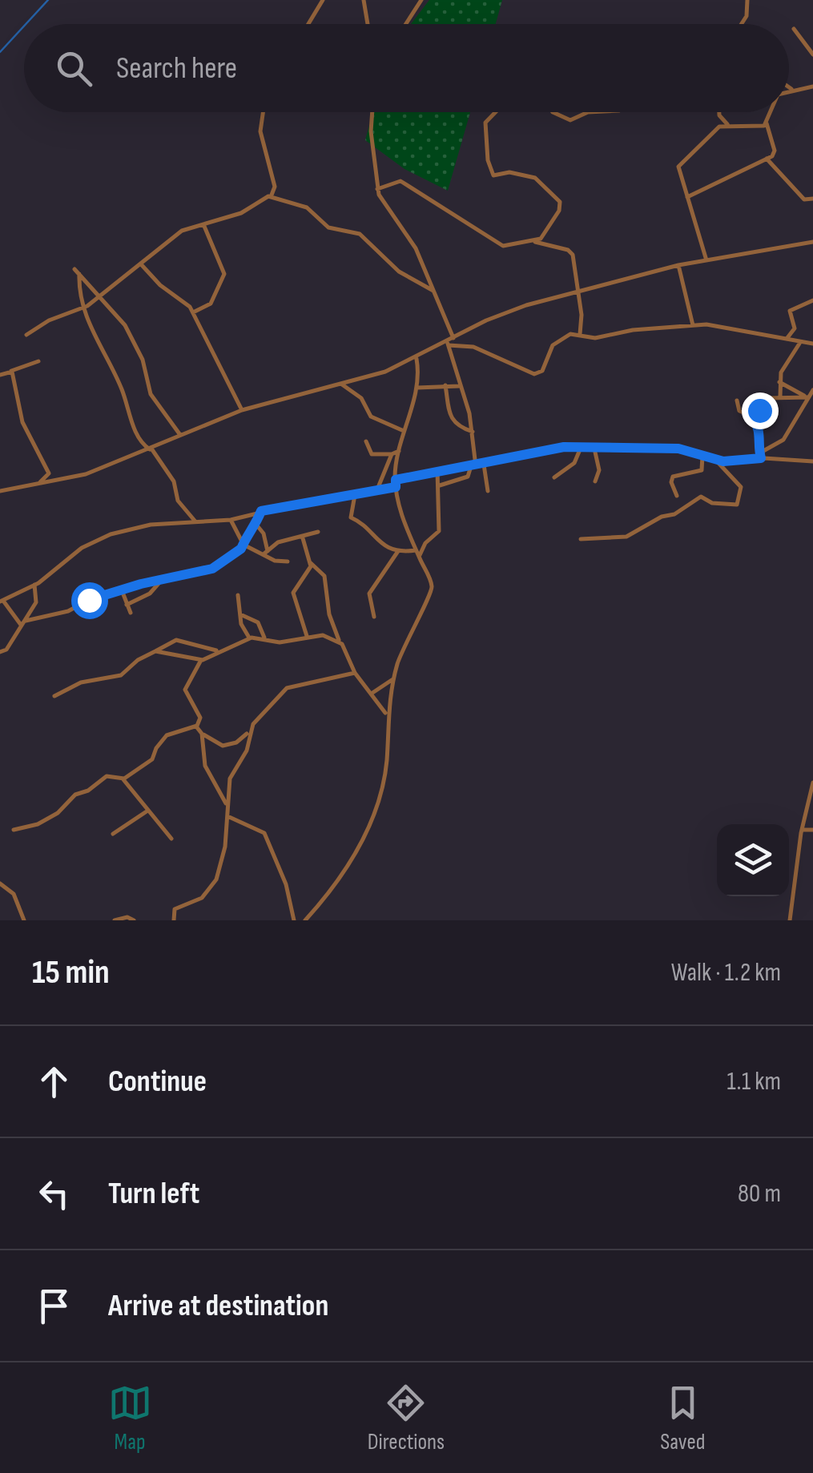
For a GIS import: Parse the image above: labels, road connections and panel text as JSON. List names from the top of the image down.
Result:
{
  "page": {
    "search": "Search here",
    "heading": ["15 min", "Walk · 1.2 km"],
    "list": [
      ["Continue", "1.1 km"],
      ["Turn left", "80 m"],
      "Arrive at destination"
    ],
    "nav": ["Map", "Directions", "Saved"]
  }
}
